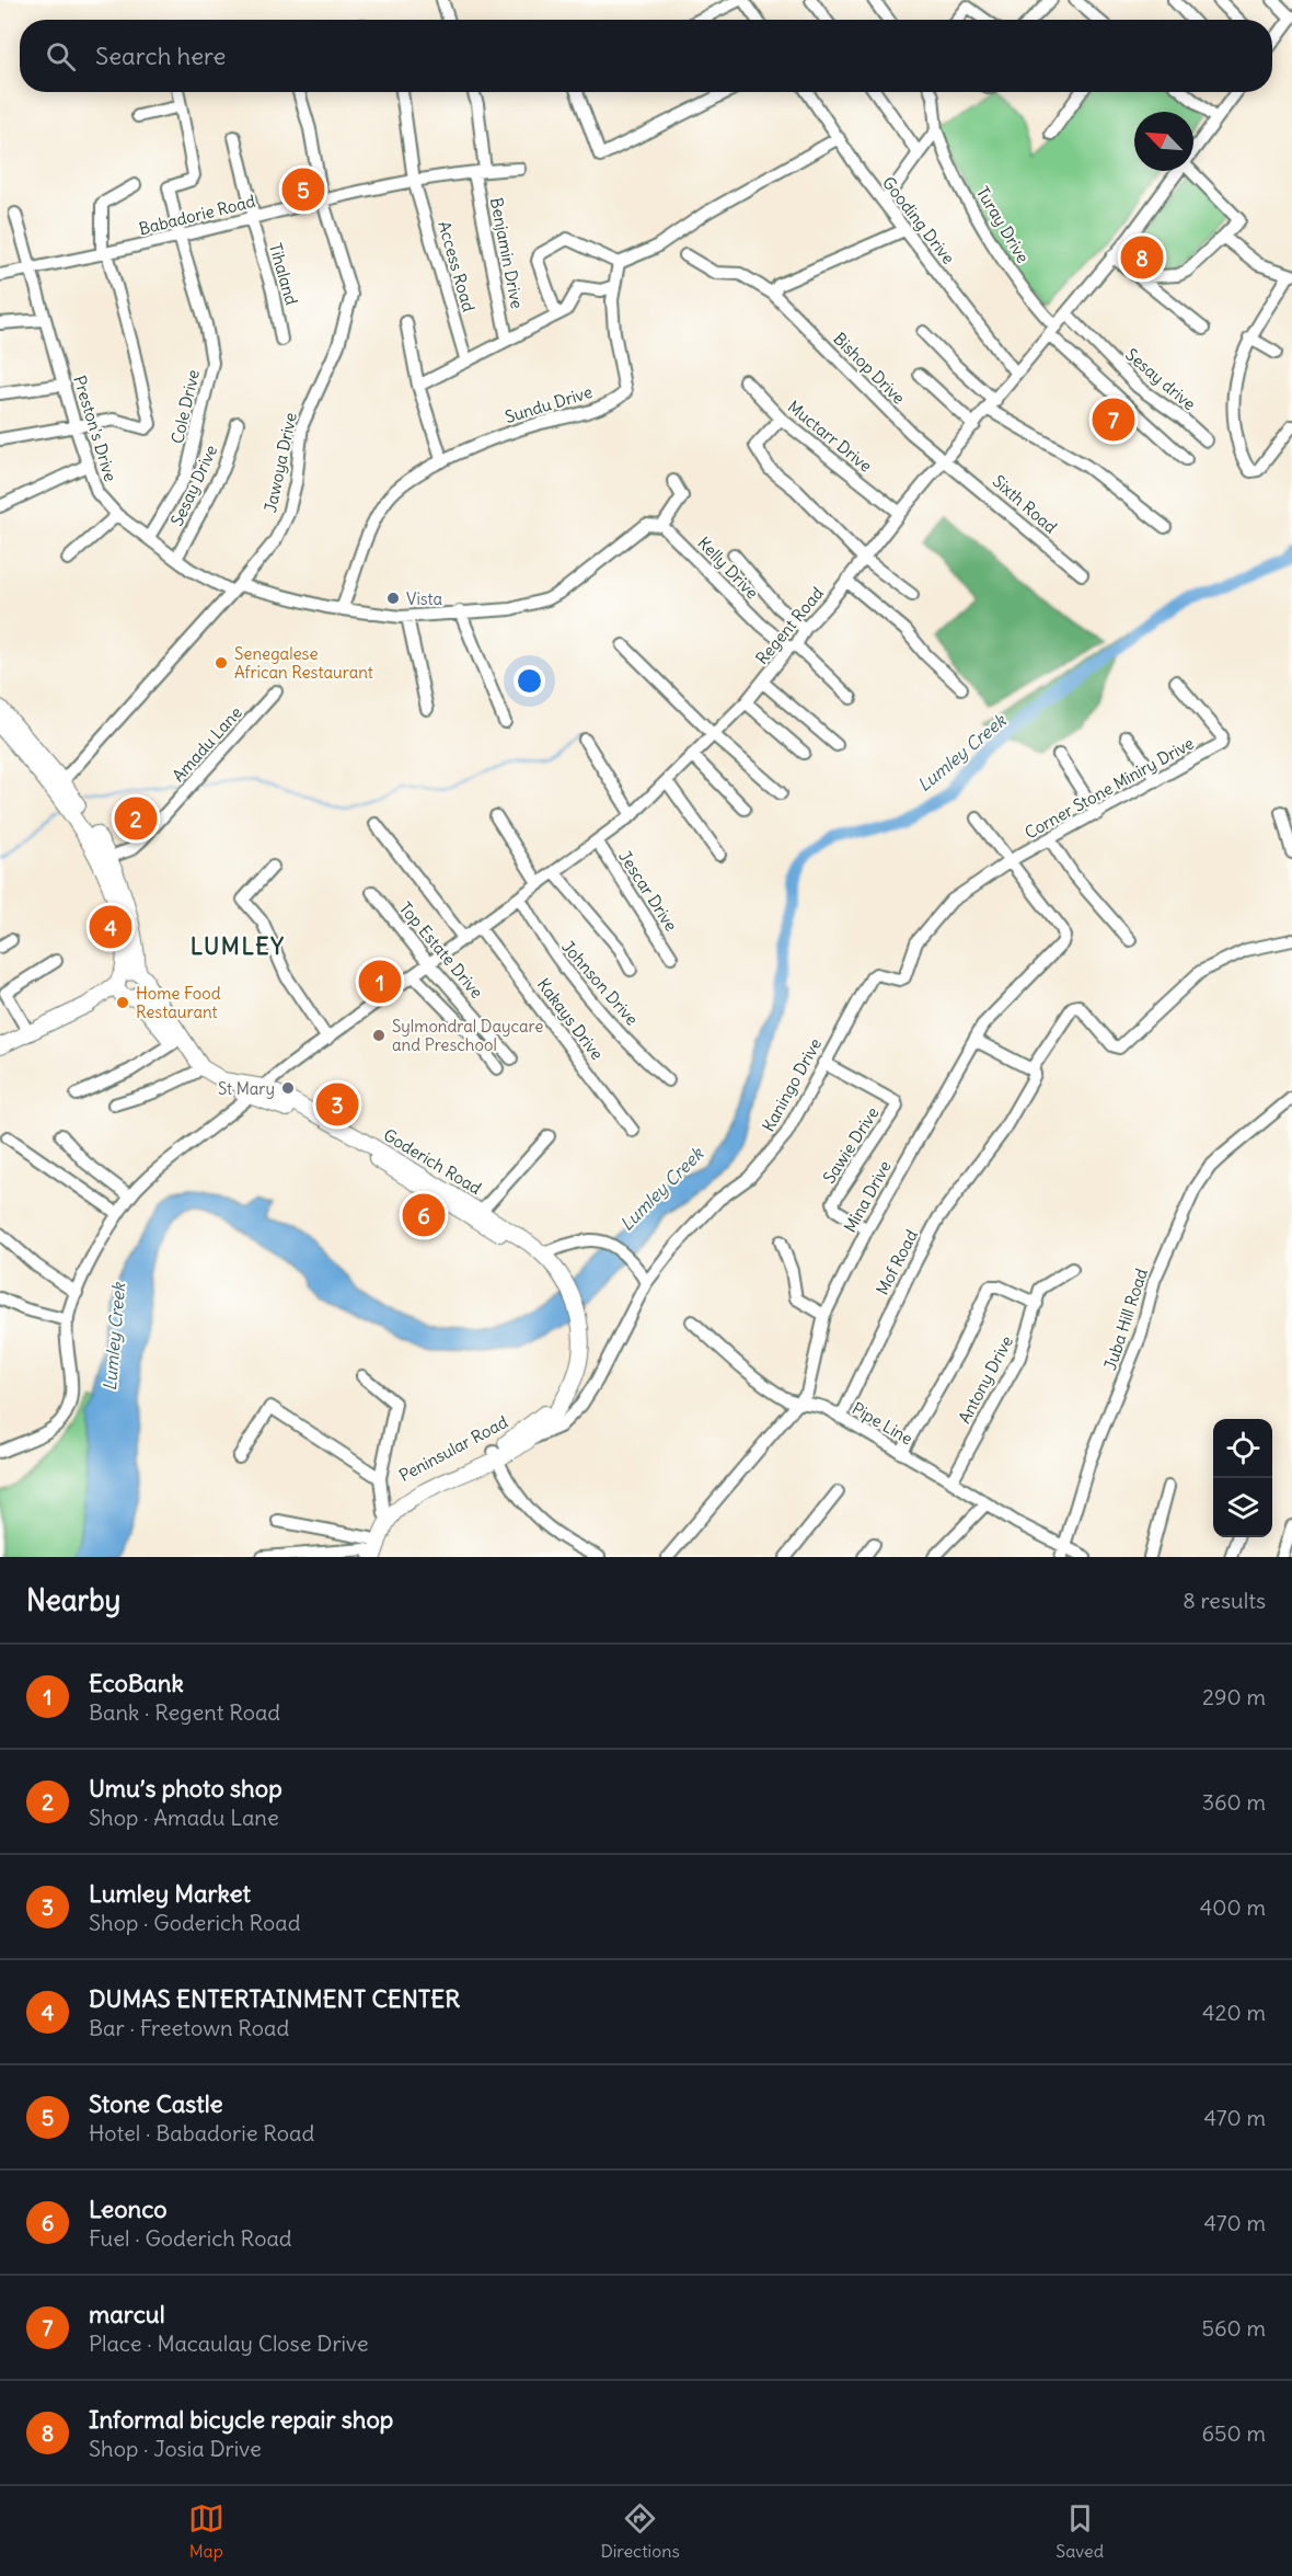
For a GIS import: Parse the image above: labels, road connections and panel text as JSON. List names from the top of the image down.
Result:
{
  "streets": {
    "main road": ["Goderich Road", "Peninsular Road"],
    "street": [
      "Babadorie Road",
      "Gooding Drive",
      "Turay Drive",
      "Benjamin Drive",
      "Access Road",
      "Tihaland",
      "Bishop Drive",
      "Sesay drive",
      "Sundu Drive",
      "Cole Drive",
      "Preston's Drive",
      "Muctarr Drive",
      "Jawoya Drive",
      "Sesay Drive",
      "Sixth Road",
      "Kelly Drive",
      "Regent Road",
      "Amadu Lane",
      "Corner Stone Miniry Drive",
      "Jescar Drive",
      "Top Estate Drive",
      "Johnson Drive",
      "Kakays Drive",
      "Kaningo Drive",
      "Sawie Drive",
      "Mina Drive",
      "Mof Road",
      "Juba Hill Road",
      "Antony Drive",
      "Pipe Line"
    ]
  },
  "crossings": [
    ["Babadorie Road", "Benjamin Drive"],
    ["Babadorie Road", "Access Road"],
    ["Babadorie Road", "Tihaland"],
    ["Babadorie Road", "Cole Drive"],
    ["Babadorie Road", "Preston's Drive"],
    ["Babadorie Road", "Jawoya Drive"],
    ["Gooding Drive", "Regent Road"],
    ["Turay Drive", "Regent Road"],
    ["Bishop Drive", "Sixth Road"],
    ["Bishop Drive", "Regent Road"],
    ["Sesay drive", "Regent Road"],
    ["Sundu Drive", "Preston's Drive"],
    ["Cole Drive", "Preston's Drive"],
    ["Preston's Drive", "Jawoya Drive"],
    ["Preston's Drive", "Sesay Drive"],
    ["Preston's Drive", "Kelly Drive"],
    ["Muctarr Drive", "Regent Road"],
    ["Sixth Road", "Regent Road"],
    ["Kelly Drive", "Regent Road"],
    ["Regent Road", "Jescar Drive"],
    ["Regent Road", "Top Estate Drive"],
    ["Regent Road", "Johnson Drive"],
    ["Regent Road", "Kakays Drive"],
    ["Regent Road", "Goderich Road"],
    ["Corner Stone Miniry Drive", "Kaningo Drive"],
    ["Corner Stone Miniry Drive", "Mina Drive"],
    ["Kaningo Drive", "Sawie Drive"],
    ["Kaningo Drive", "Mina Drive"],
    ["Kaningo Drive", "Peninsular Road"],
    ["Sawie Drive", "Mina Drive"],
    ["Goderich Road", "Peninsular Road"],
    ["Mina Drive", "Pipe Line"],
    ["Mof Road", "Pipe Line"],
    ["Juba Hill Road", "Pipe Line"],
    ["Antony Drive", "Pipe Line"]
  ],
  "districts": ["LUMLEY"],
  "water": ["Lumley Creek"],
  "places": [
    "Vista",
    "Senegalese African Restaurant",
    "Home Food Restaurant",
    "Sylmondral Daycare and Preschool",
    "St Mary"
  ],
  "north": "top left",
  "page": {
    "search": "Search here",
    "pins": [
      "5",
      "8",
      "7",
      "2",
      "4",
      "1",
      "3",
      "6"
    ],
    "heading": ["Nearby", "8 results"],
    "list": [
      {
        "mark": "1",
        "name": "EcoBank",
        "note": "Bank · Regent Road",
        "value": "290 m"
      },
      {
        "mark": "2",
        "name": "Umu’s photo shop",
        "note": "Shop · Amadu Lane",
        "value": "360 m"
      },
      {
        "mark": "3",
        "name": "Lumley Market",
        "note": "Shop · Goderich Road",
        "value": "400 m"
      },
      {
        "mark": "4",
        "name": "DUMAS ENTERTAINMENT CENTER",
        "note": "Bar · Freetown Road",
        "value": "420 m"
      },
      {
        "mark": "5",
        "name": "Stone Castle",
        "note": "Hotel · Babadorie Road",
        "value": "470 m"
      },
      {
        "mark": "6",
        "name": "Leonco",
        "note": "Fuel · Goderich Road",
        "value": "470 m"
      },
      {
        "mark": "7",
        "name": "marcul",
        "note": "Place · Macaulay Close Drive",
        "value": "560 m"
      },
      {
        "mark": "8",
        "name": "Informal bicycle repair shop",
        "note": "Shop · Josia Drive",
        "value": "650 m"
      }
    ],
    "nav": ["Map", "Directions", "Saved"]
  }
}
